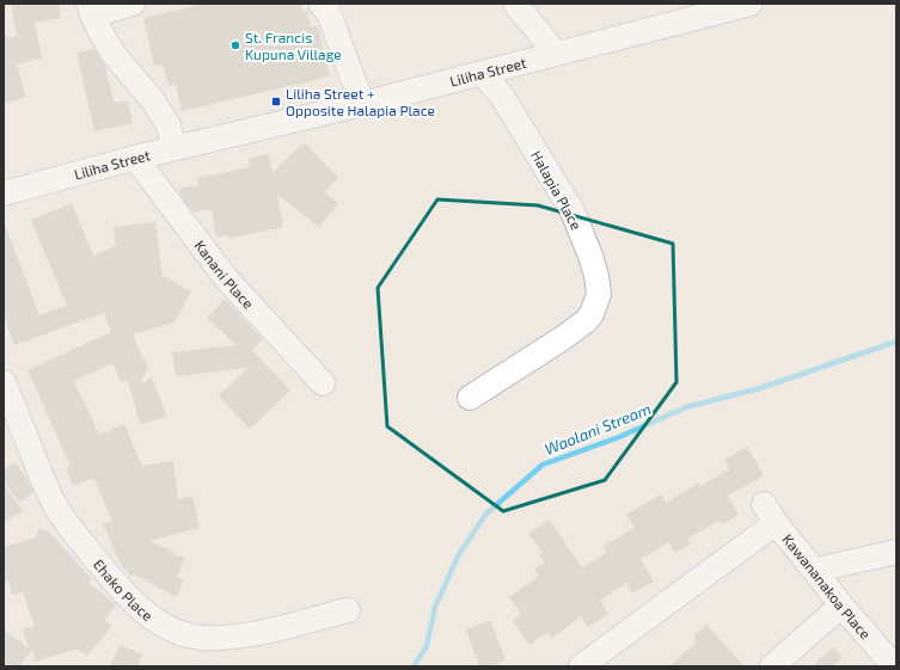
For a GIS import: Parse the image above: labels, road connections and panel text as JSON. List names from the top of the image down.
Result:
{
  "streets": {
    "street": [
      "Liliha Street",
      "Halapia Place",
      "Kanani Place",
      "Kawananakoa Place",
      "Ehako Place"
    ]
  },
  "crossings": [
    ["Liliha Street", "Halapia Place"],
    ["Liliha Street", "Kanani Place"]
  ],
  "water": ["Waolani Stream"],
  "places": {
    "other": ["St. Francis Kupuna Village"],
    "transit": ["Liliha Street + Opposite Halapia Place"]
  }
}
